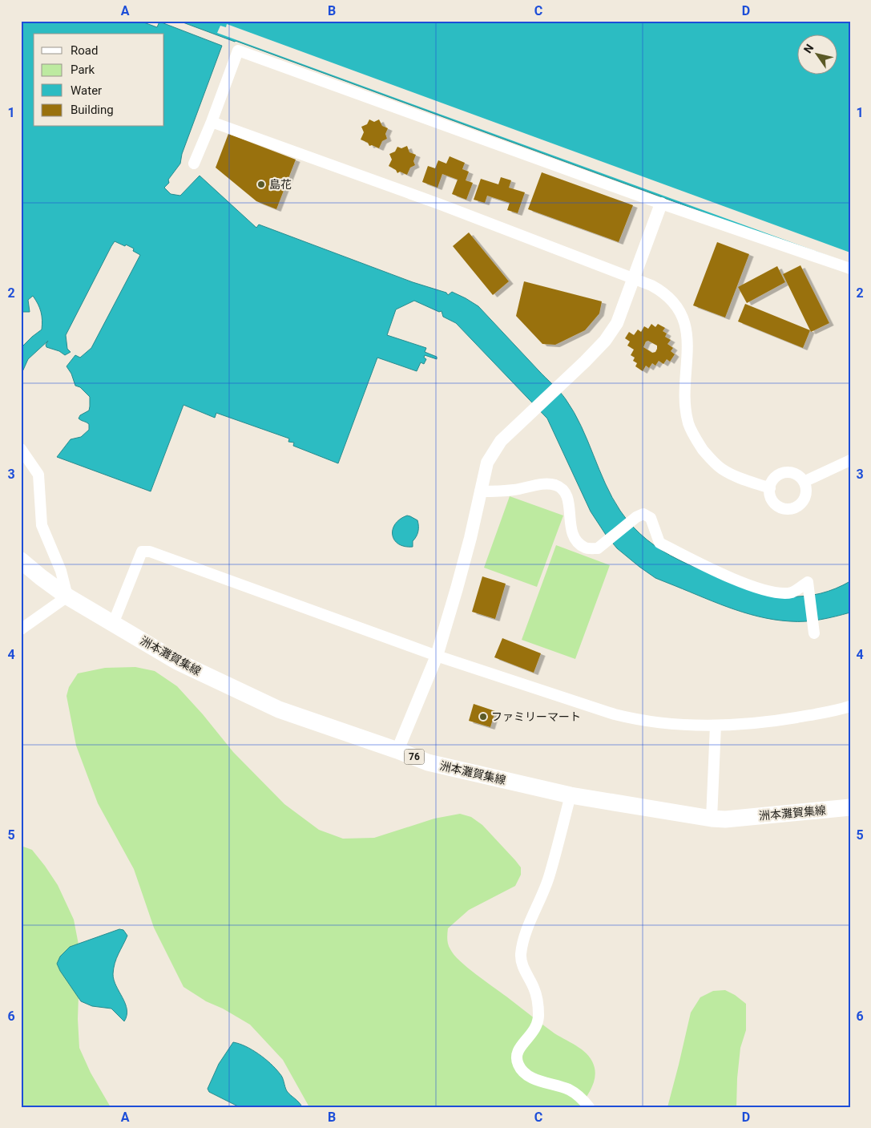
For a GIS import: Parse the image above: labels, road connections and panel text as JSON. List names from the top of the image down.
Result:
{
  "streets": {
    "main road": ["洲本灘賀集線", "76"]
  },
  "places": ["島花", "ファミリーマート"],
  "legend": [
    "Road",
    "Park",
    "Water",
    "Building"
  ],
  "north": "top left",
  "grid": {
    "columns": [
      "A",
      "B",
      "C",
      "D"
    ],
    "rows": [
      "1",
      "2",
      "3",
      "4",
      "5",
      "6"
    ]
  }
}
